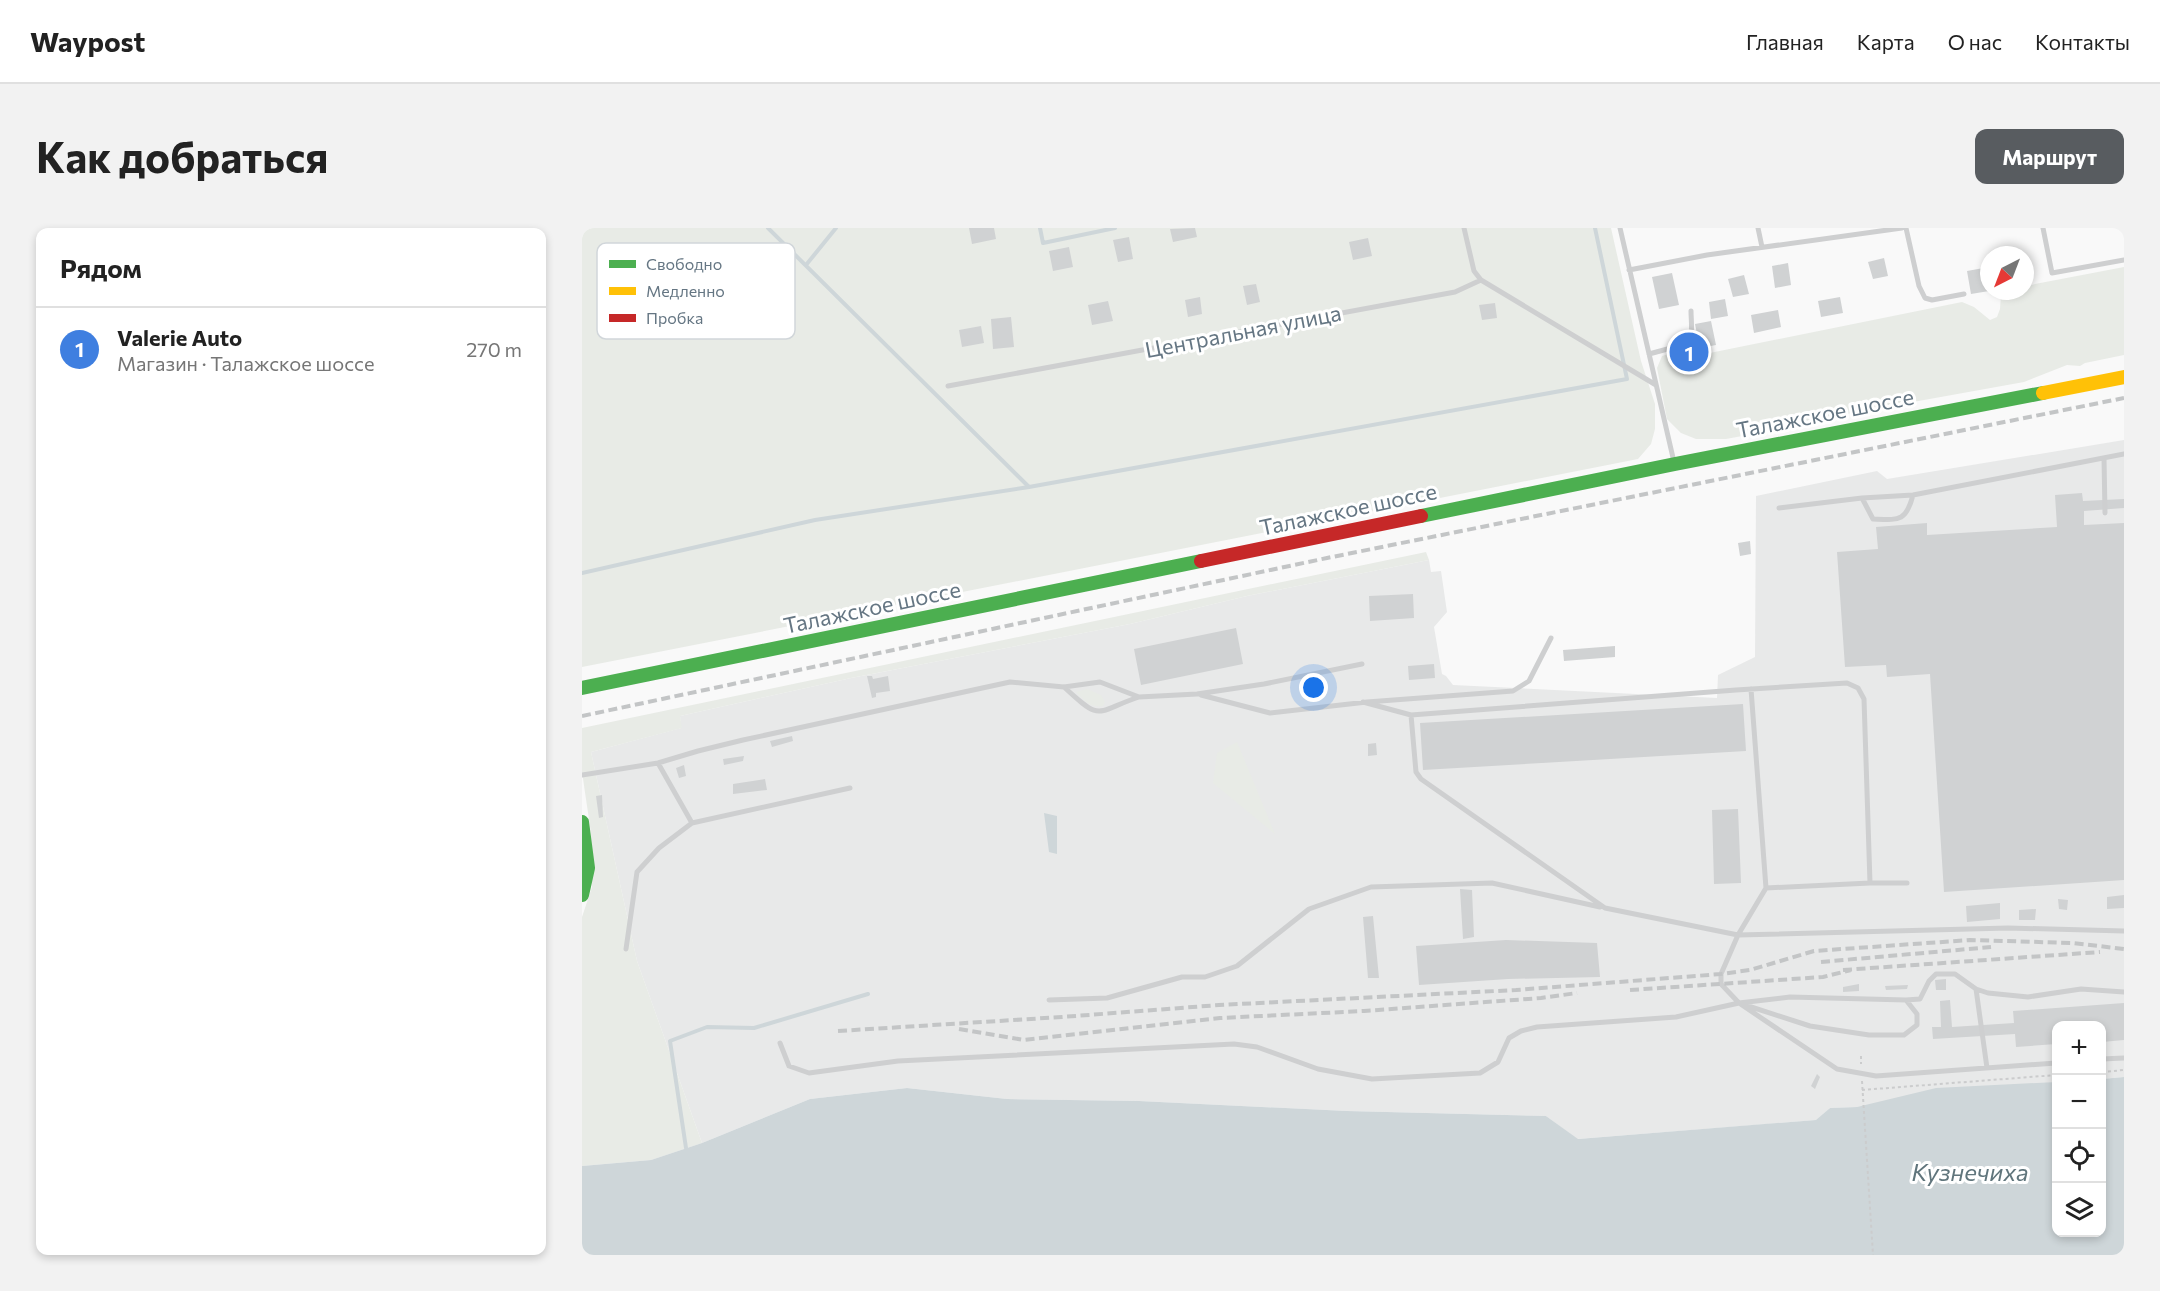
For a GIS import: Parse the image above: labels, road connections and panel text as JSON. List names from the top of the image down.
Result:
{
  "streets": {
    "main road": ["Талажское шоссе"],
    "lane": ["Центральная улица"]
  },
  "water": ["Кузнечиха"],
  "legend": ["Свободно", "Медленно", "Пробка"],
  "north": "bottom left",
  "page": {
    "header": "Waypost",
    "nav": [
      "Главная",
      "Карта",
      "О нас",
      "Контакты"
    ],
    "buttons": "Маршрут",
    "title": "Как добраться",
    "heading": "Рядом",
    "list": [
      {
        "mark": "1",
        "name": "Valerie Auto",
        "note": "Магазин · Талажское шоссе",
        "value": "270 m"
      }
    ],
    "pins": "1",
    "map_buttons": ["+", "−"]
  }
}
